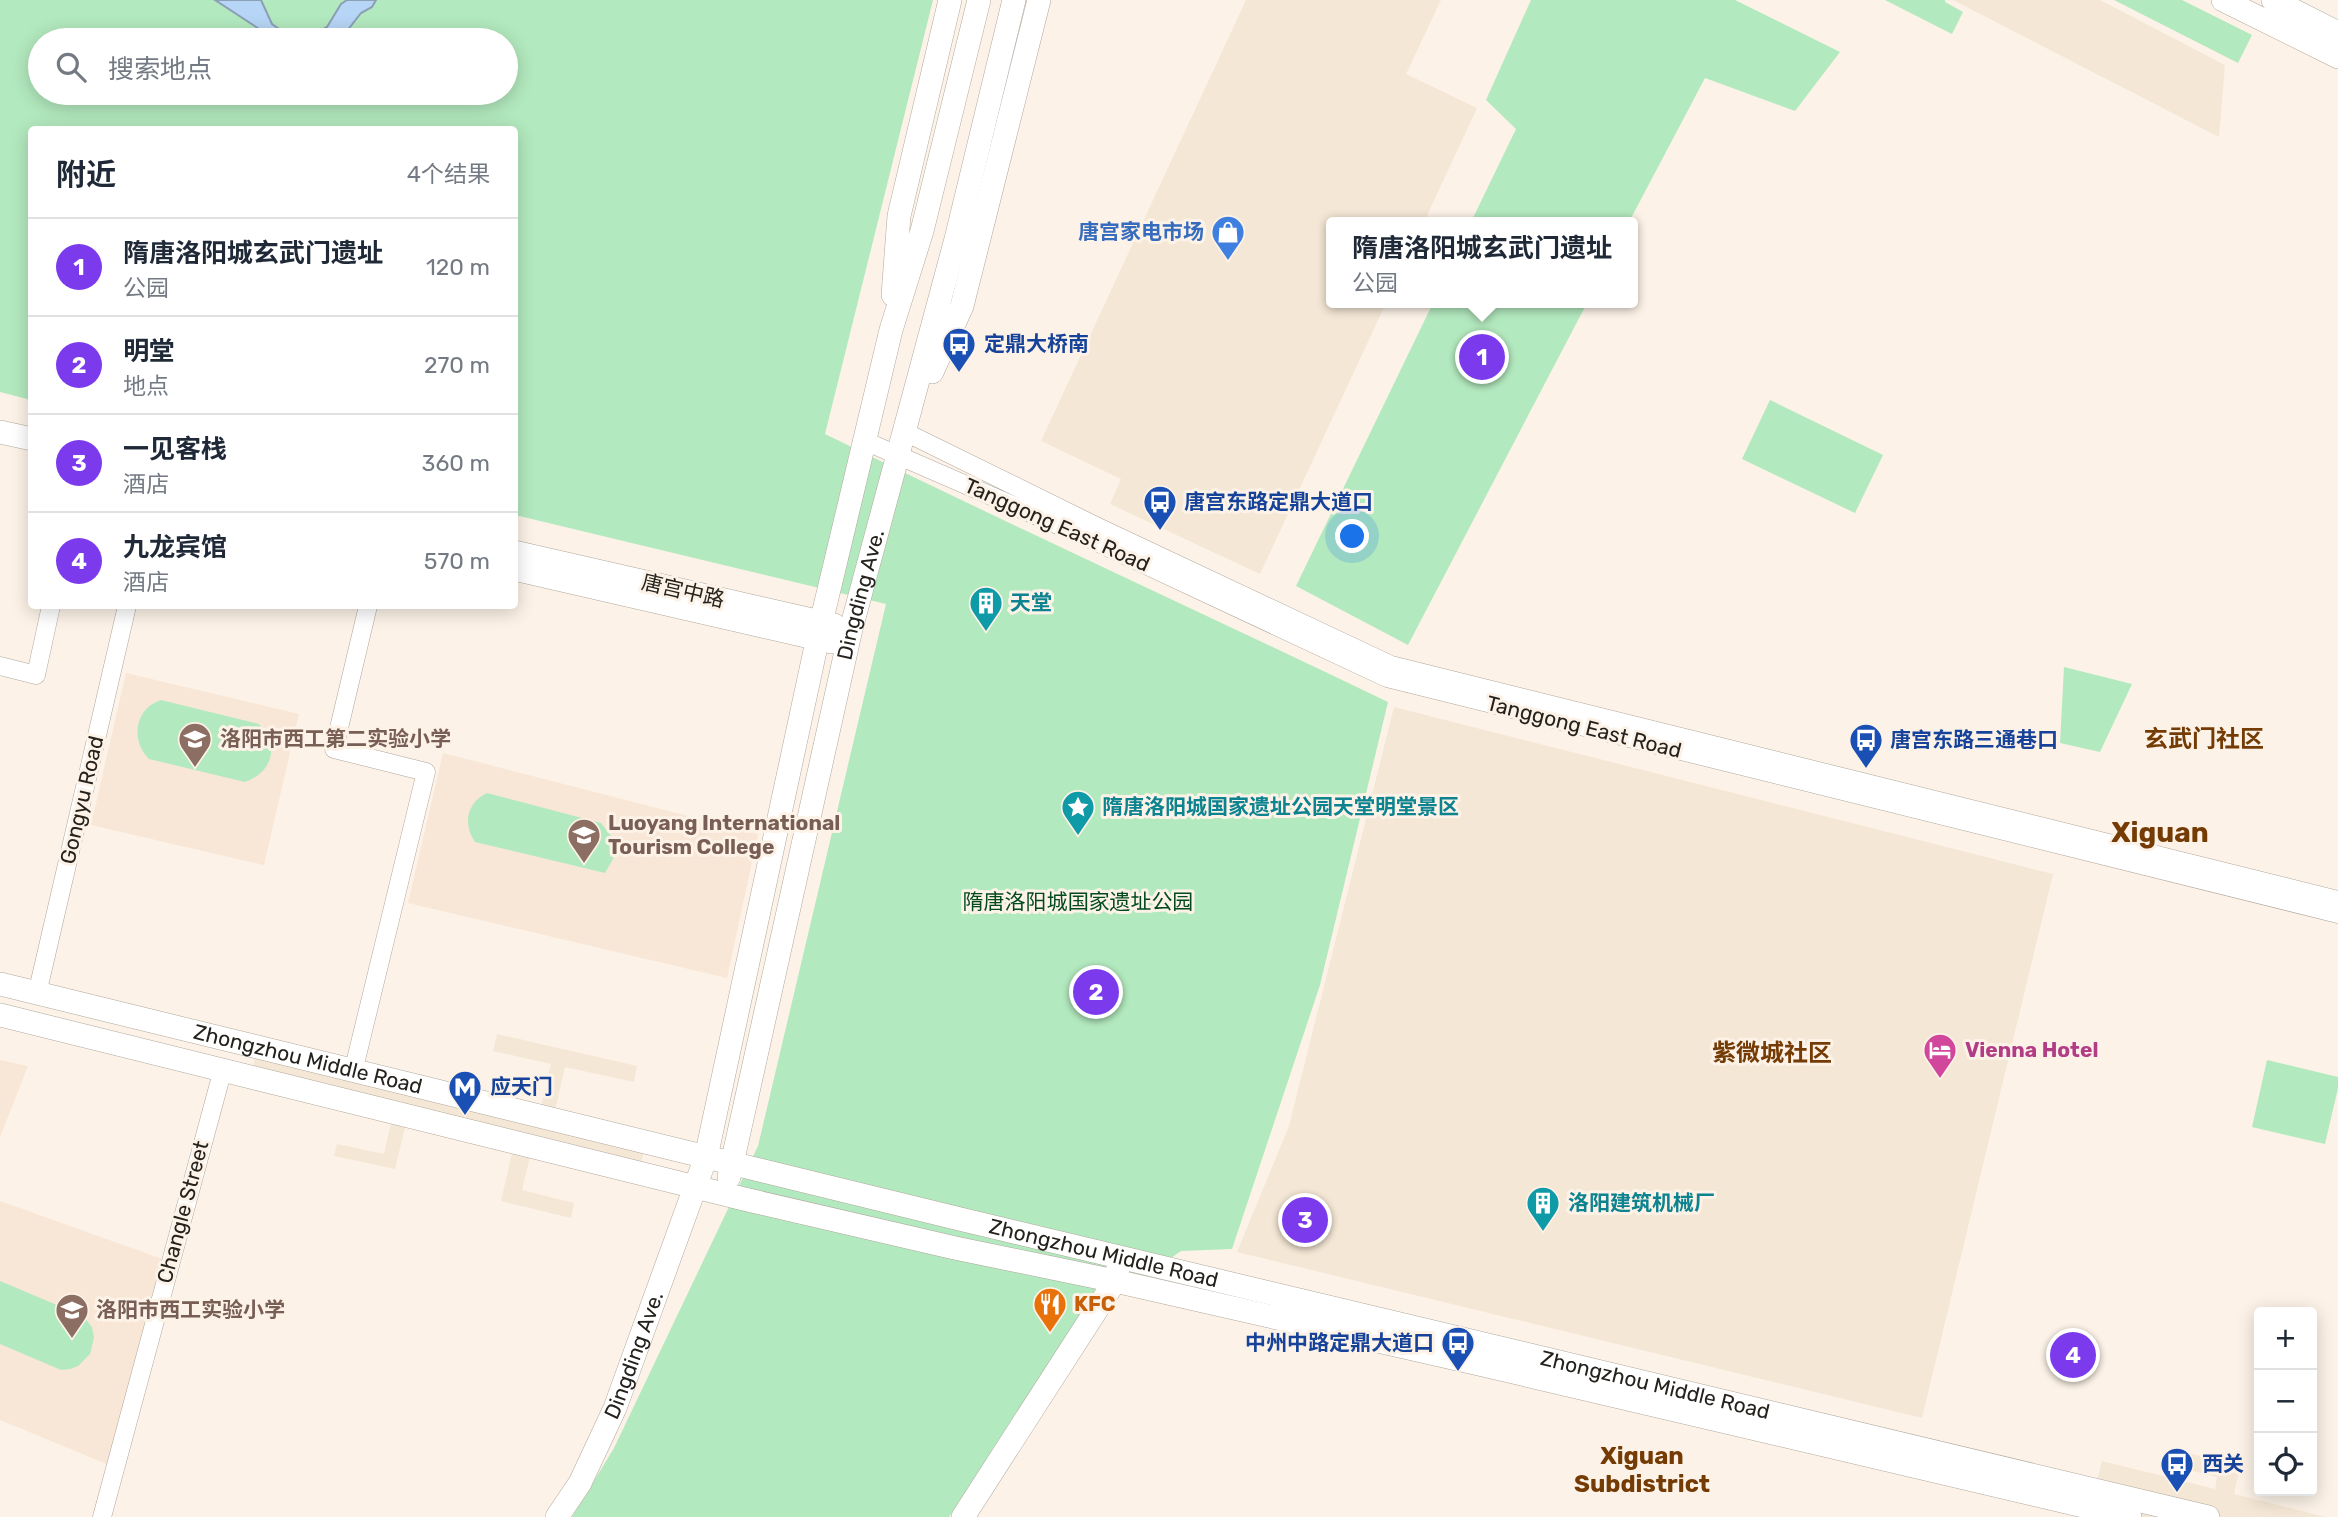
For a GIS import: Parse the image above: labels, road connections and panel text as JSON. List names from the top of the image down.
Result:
{
  "streets": {
    "main road": ["唐宫中路", "Dingding Ave.", "Zhongzhou Middle Road"],
    "street": ["Tanggong East Road", "Gongyu Road", "Changle Street"]
  },
  "crossings": [
    ["Tanggong East Road", "Dingding Ave."],
    ["唐宫中路", "Dingding Ave."],
    ["Dingding Ave.", "Zhongzhou Middle Road"],
    ["Gongyu Road", "Zhongzhou Middle Road"],
    ["Zhongzhou Middle Road", "Changle Street"]
  ],
  "districts": [
    "玄武门社区",
    "Xiguan",
    "紫微城社区",
    "Xiguan Subdistrict"
  ],
  "parks": ["隋唐洛阳城国家遗址公园"],
  "places": {
    "shop": ["唐宫家电市场"],
    "bus stop": [
      "定鼎大桥南",
      "唐宫东路定鼎大道口",
      "唐宫东路三通巷口",
      "中州中路定鼎大道口",
      "西关"
    ],
    "building": ["天堂", "洛阳建筑机械厂"],
    "school or university": ["洛阳市西工第二实验小学", "Luoyang International Tourism College", "洛阳市西工实验小学"],
    "place": ["隋唐洛阳城国家遗址公园天堂明堂景区"],
    "hotel": ["Vienna Hotel"],
    "metro station": ["应天门"],
    "restaurant": ["KFC"]
  },
  "page": {
    "search": "搜索地点",
    "heading": ["附近", "4个结果"],
    "popup": ["隋唐洛阳城玄武门遗址", "公园"],
    "list": [
      {
        "mark": "1",
        "name": "隋唐洛阳城玄武门遗址",
        "note": "公园",
        "value": "120 m"
      },
      {
        "mark": "2",
        "name": "明堂",
        "note": "地点",
        "value": "270 m"
      },
      {
        "mark": "3",
        "name": "一见客栈",
        "note": "酒店",
        "value": "360 m"
      },
      {
        "mark": "4",
        "name": "九龙宾馆",
        "note": "酒店",
        "value": "570 m"
      }
    ],
    "pins": [
      "1",
      "2",
      "3",
      "4"
    ],
    "map_buttons": ["+", "−"]
  }
}
